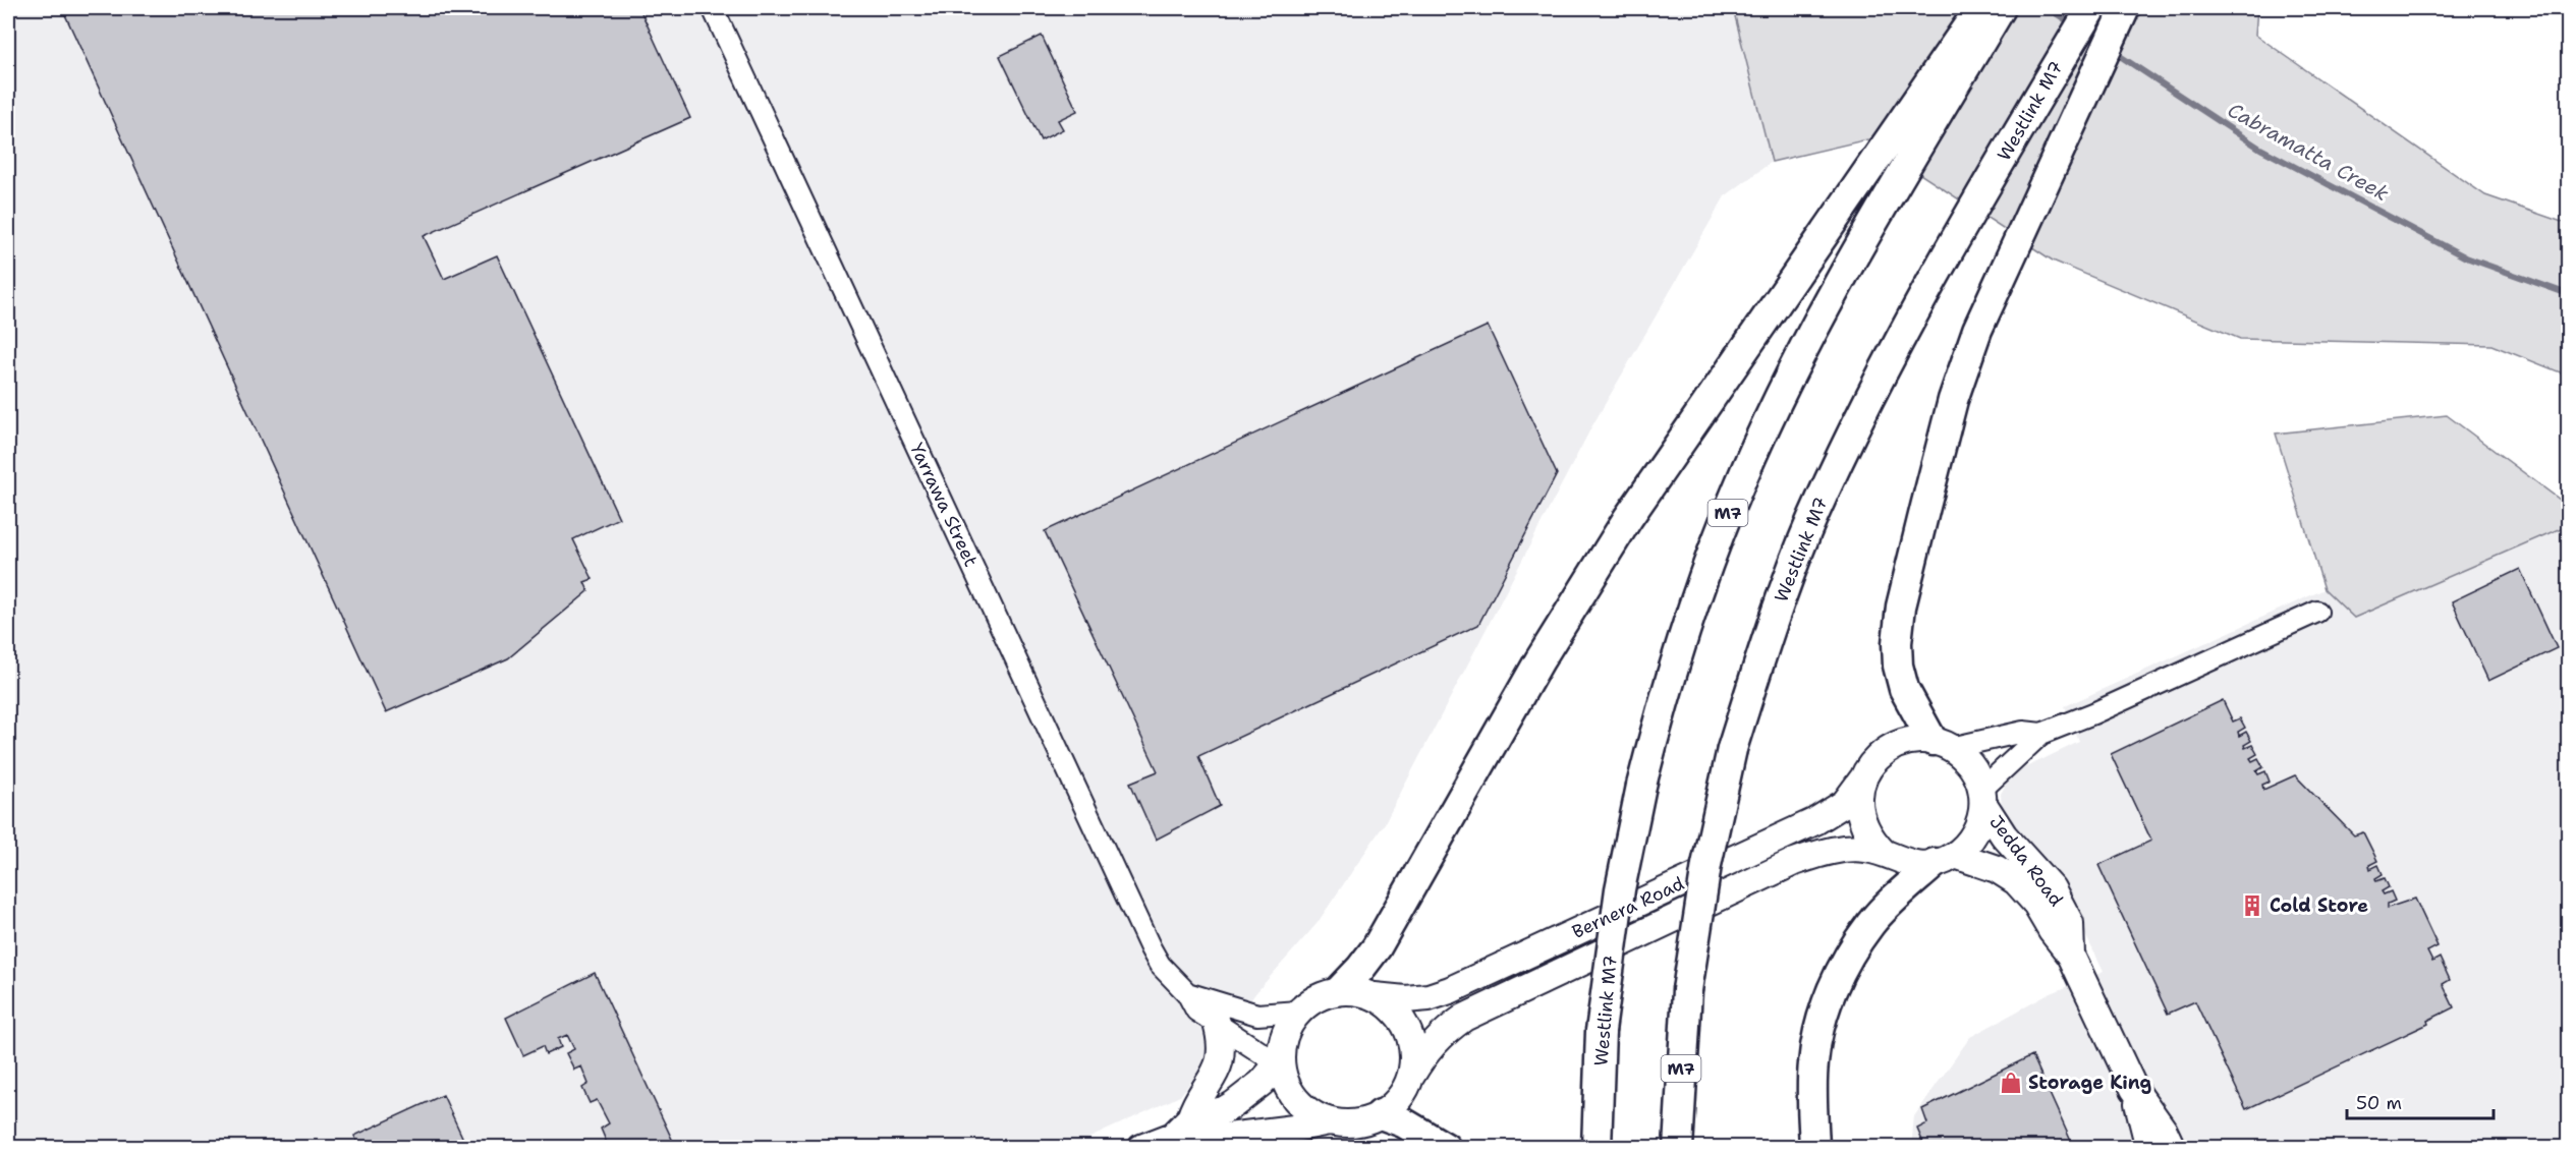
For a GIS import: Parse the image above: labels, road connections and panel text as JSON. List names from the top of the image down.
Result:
{
  "streets": {
    "highway": ["Westlink M7", "M7"],
    "main road": ["Jedda Road", "Bernera Road"],
    "street": ["Yarrawa Street"]
  },
  "crossings": [
    ["Yarrawa Street", "Bernera Road"],
    ["Jedda Road", "Bernera Road"]
  ],
  "water": ["Cabramatta Creek"],
  "places": {
    "building": ["Cold Store"],
    "shop": ["Storage King"]
  },
  "scale_bar": "50 m"
}
